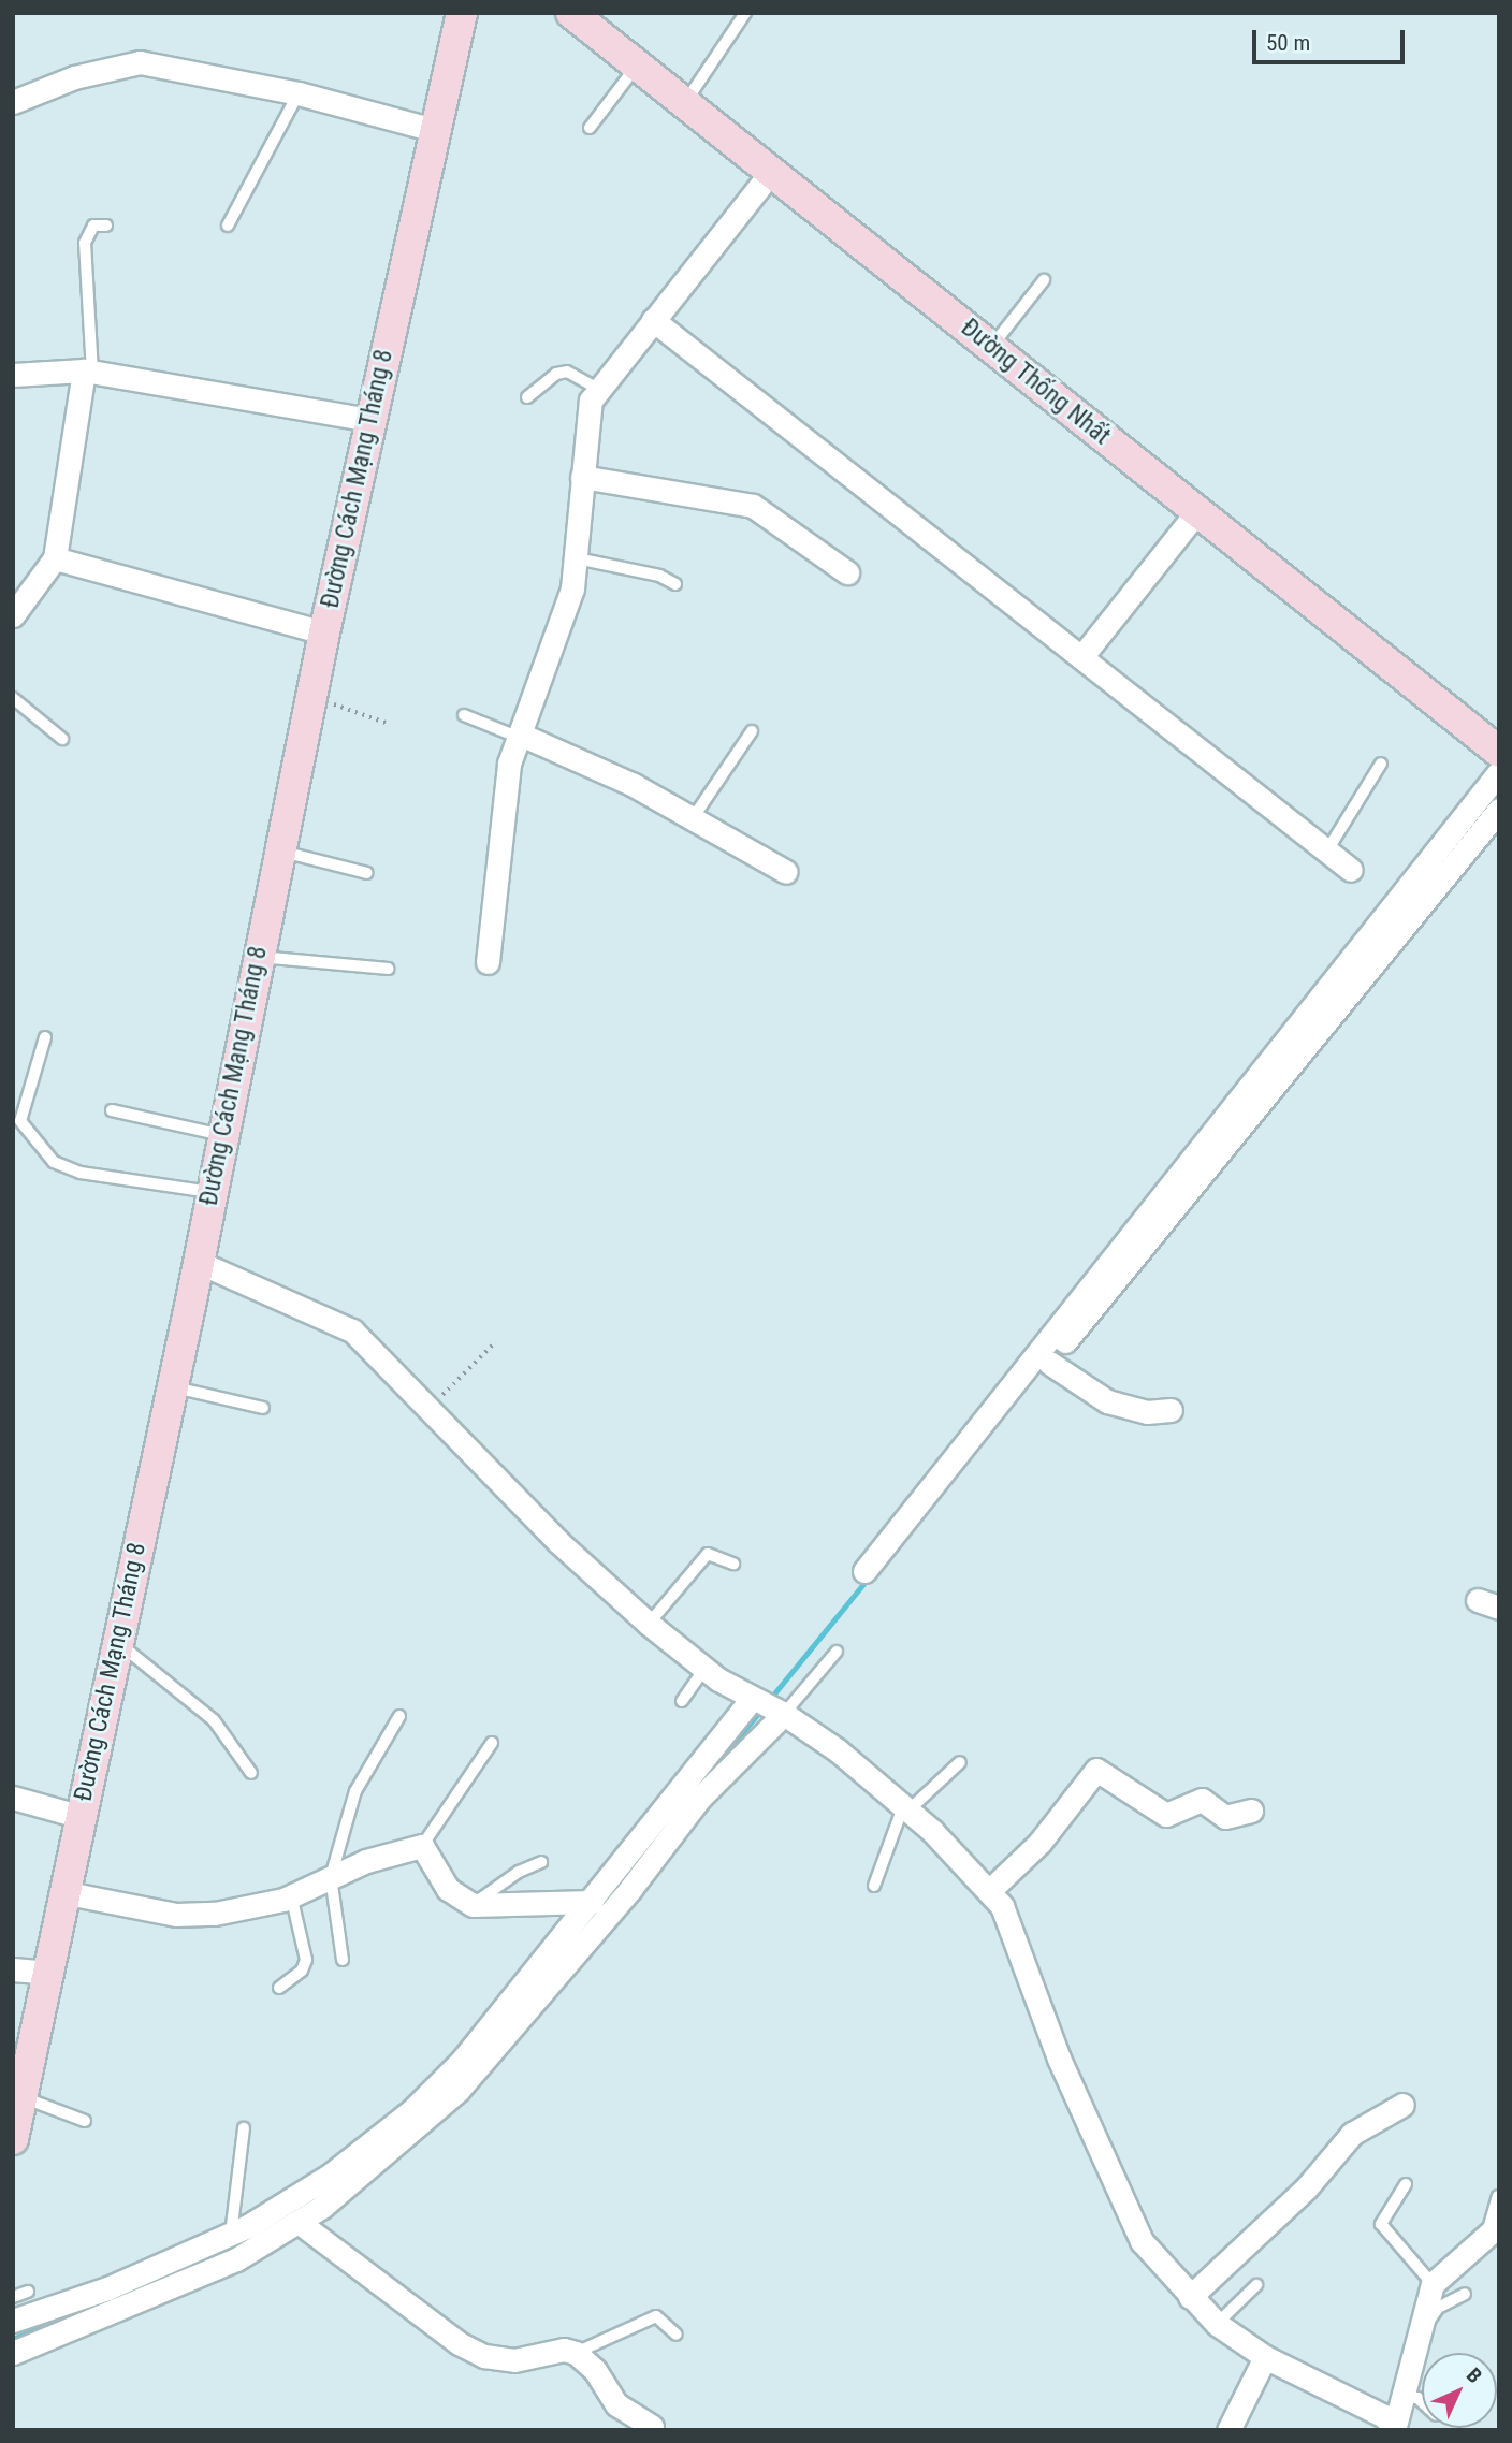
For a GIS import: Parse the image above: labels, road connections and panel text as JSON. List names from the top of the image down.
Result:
{
  "streets": {
    "street": ["Đường Thống Nhất", "Đường Cách Mạng Tháng 8"]
  },
  "scale_bar": "50 m",
  "north": "top right"
}
